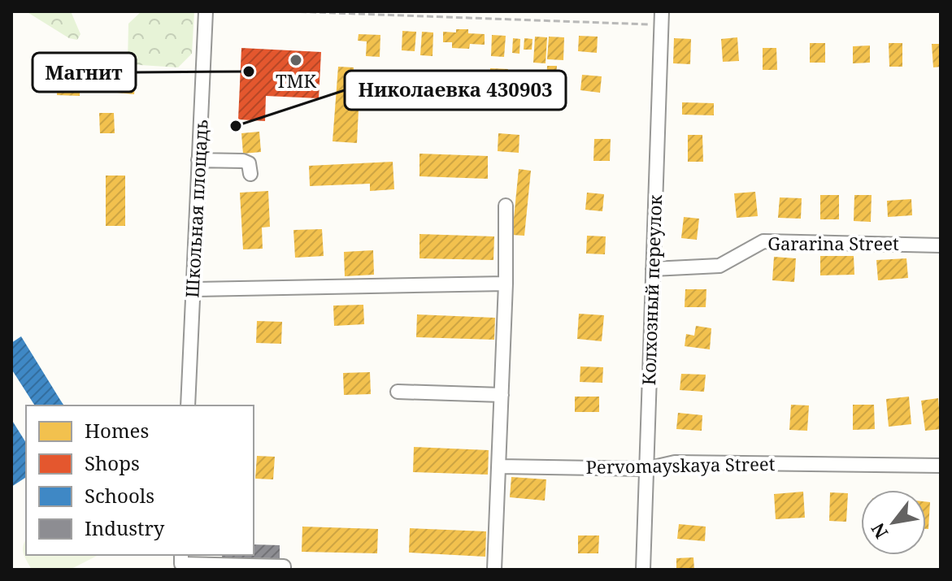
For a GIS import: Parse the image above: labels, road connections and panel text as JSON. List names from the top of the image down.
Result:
{
  "streets": {
    "street": [
      "Школьная площадь",
      "Gararina Street",
      "Колхозный переулок",
      "Pervomayskaya Street"
    ]
  },
  "crossings": [
    ["Gararina Street", "Колхозный переулок"],
    ["Колхозный переулок", "Pervomayskaya Street"]
  ],
  "places": ["ТМК", "Магнит", "Николаевка 430903"],
  "legend": [
    "Homes",
    "Shops",
    "Schools",
    "Industry"
  ],
  "north": "bottom left"
}
